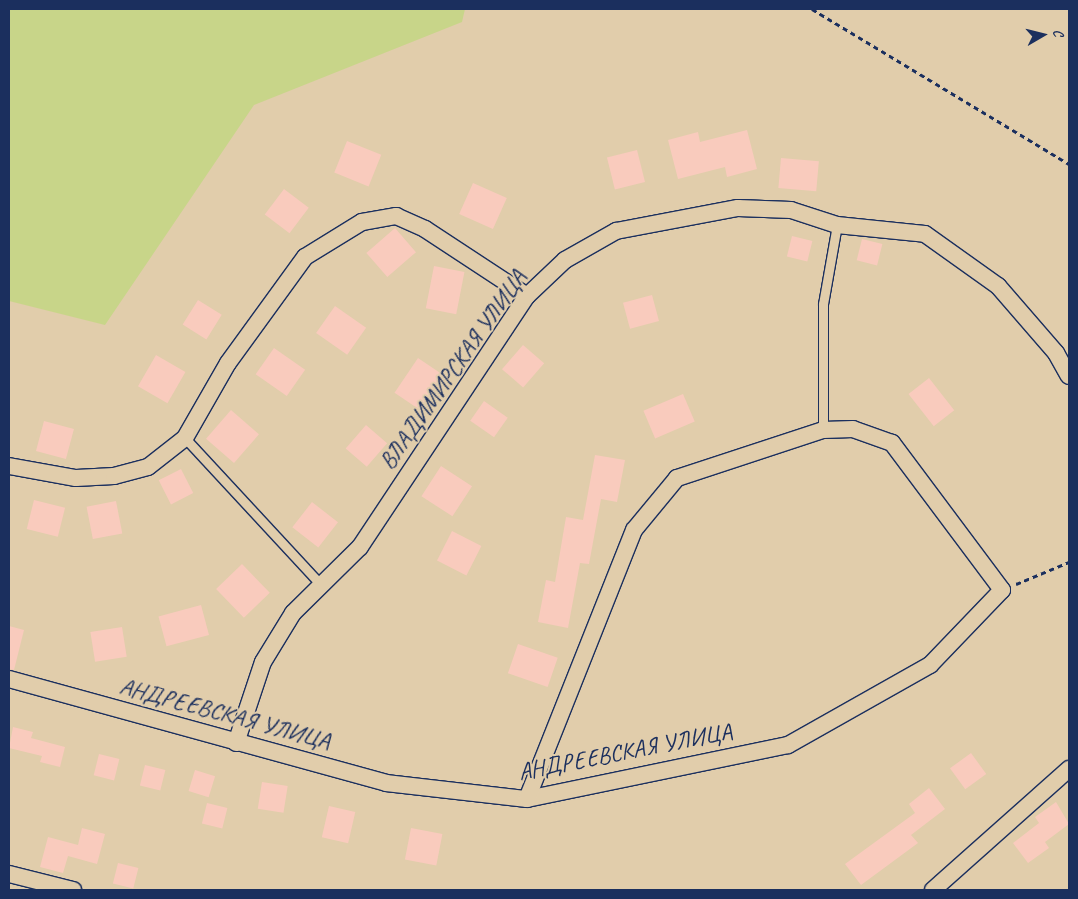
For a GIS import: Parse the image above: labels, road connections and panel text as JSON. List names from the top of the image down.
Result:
{
  "streets": {
    "street": ["ВЛАДИМИРСКАЯ УЛИЦА", "АНДРЕЕВСКАЯ УЛИЦА"]
  },
  "crossings": [
    ["ВЛАДИМИРСКАЯ УЛИЦА", "АНДРЕЕВСКАЯ УЛИЦА"]
  ],
  "north": "right"
}
